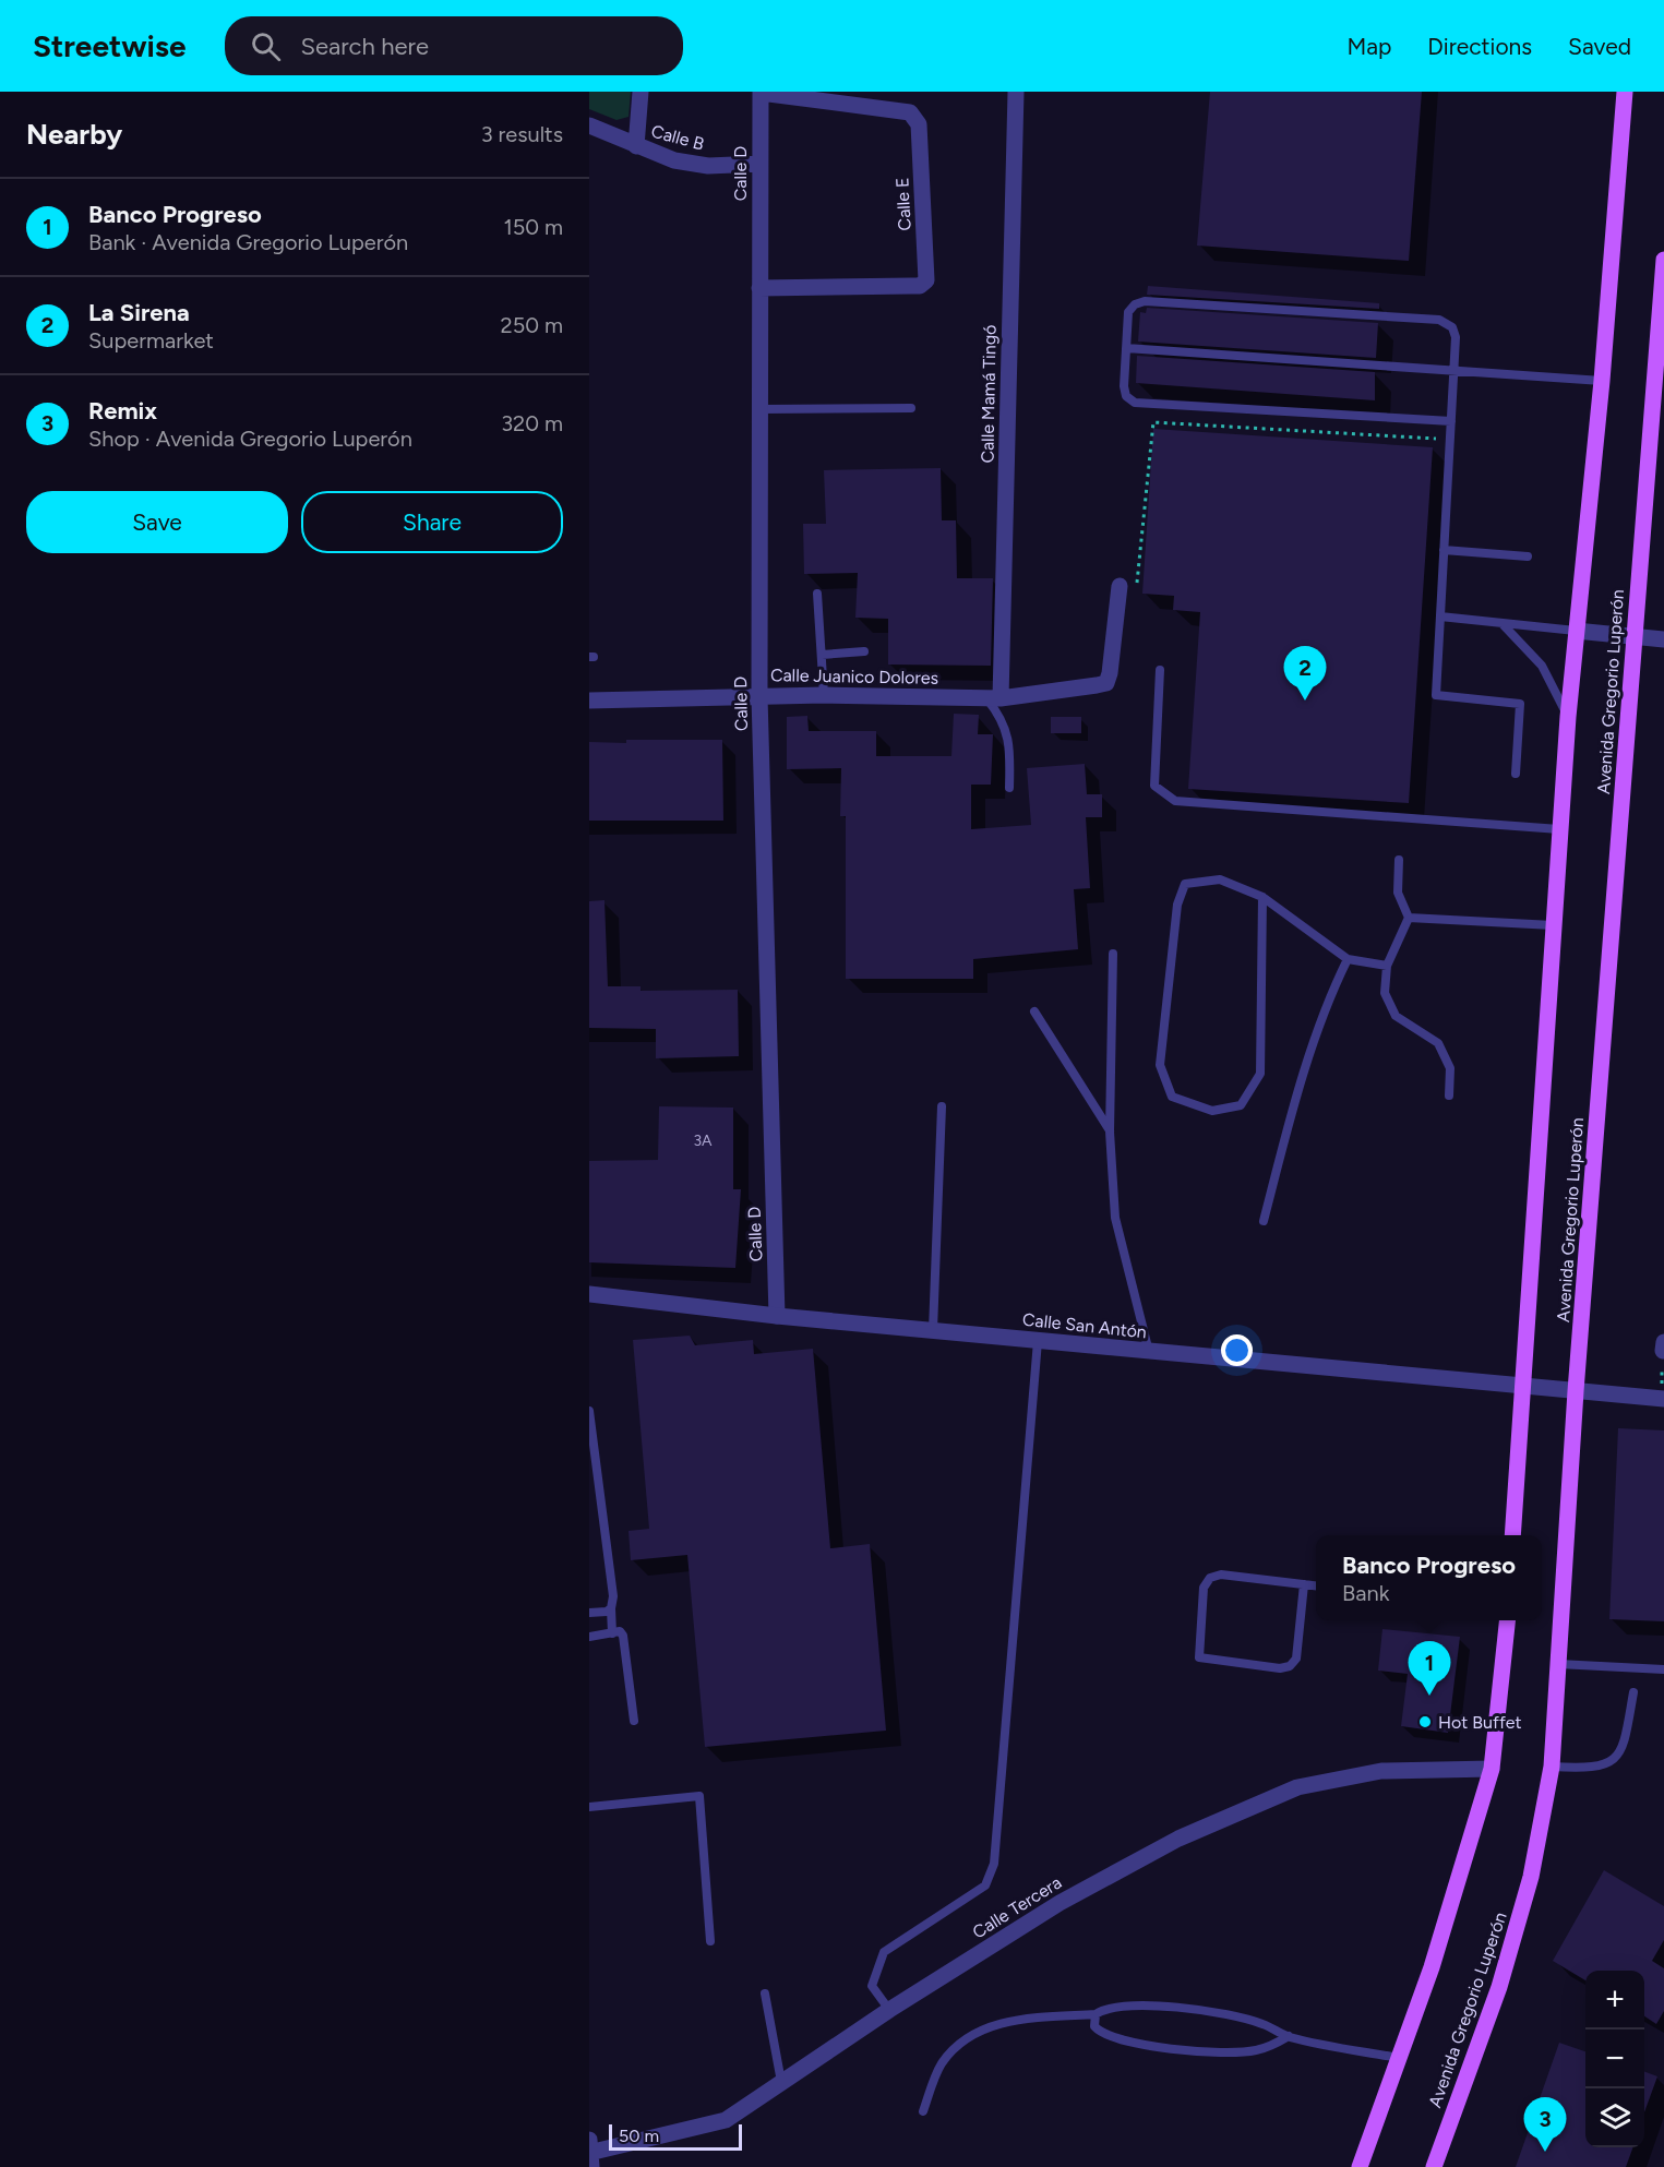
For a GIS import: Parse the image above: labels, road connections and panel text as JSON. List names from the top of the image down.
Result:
{
  "streets": {
    "main road": ["Avenida Gregorio Luperón"],
    "street": [
      "Calle B",
      "Calle D",
      "Calle E",
      "Calle Mamá Tingó",
      "Calle Juanico Dolores",
      "Calle San Antón",
      "Calle Tercera"
    ]
  },
  "crossings": [
    ["Calle B", "Calle D"],
    ["Calle D", "Calle E"],
    ["Calle D", "Calle Juanico Dolores"],
    ["Calle D", "Calle San Antón"],
    ["Calle Mamá Tingó", "Calle Juanico Dolores"],
    ["Avenida Gregorio Luperón", "Calle San Antón"]
  ],
  "places": ["Hot Buffet"],
  "house_numbers": ["3A"],
  "scale_bar": "50 m",
  "page": {
    "header": "Streetwise",
    "search": "Search here",
    "nav": ["Map", "Directions", "Saved"],
    "heading": ["Nearby", "3 results"],
    "list": [
      {
        "mark": "1",
        "name": "Banco Progreso",
        "note": "Bank · Avenida Gregorio Luperón",
        "value": "150 m"
      },
      {
        "mark": "2",
        "name": "La Sirena",
        "note": "Supermarket",
        "value": "250 m"
      },
      {
        "mark": "3",
        "name": "Remix",
        "note": "Shop · Avenida Gregorio Luperón",
        "value": "320 m"
      }
    ],
    "buttons": ["Save", "Share"],
    "pins": ["2", "1", "3"],
    "popup": ["Banco Progreso", "Bank"],
    "map_buttons": ["+", "−"],
    "scale": "50 m"
  }
}
